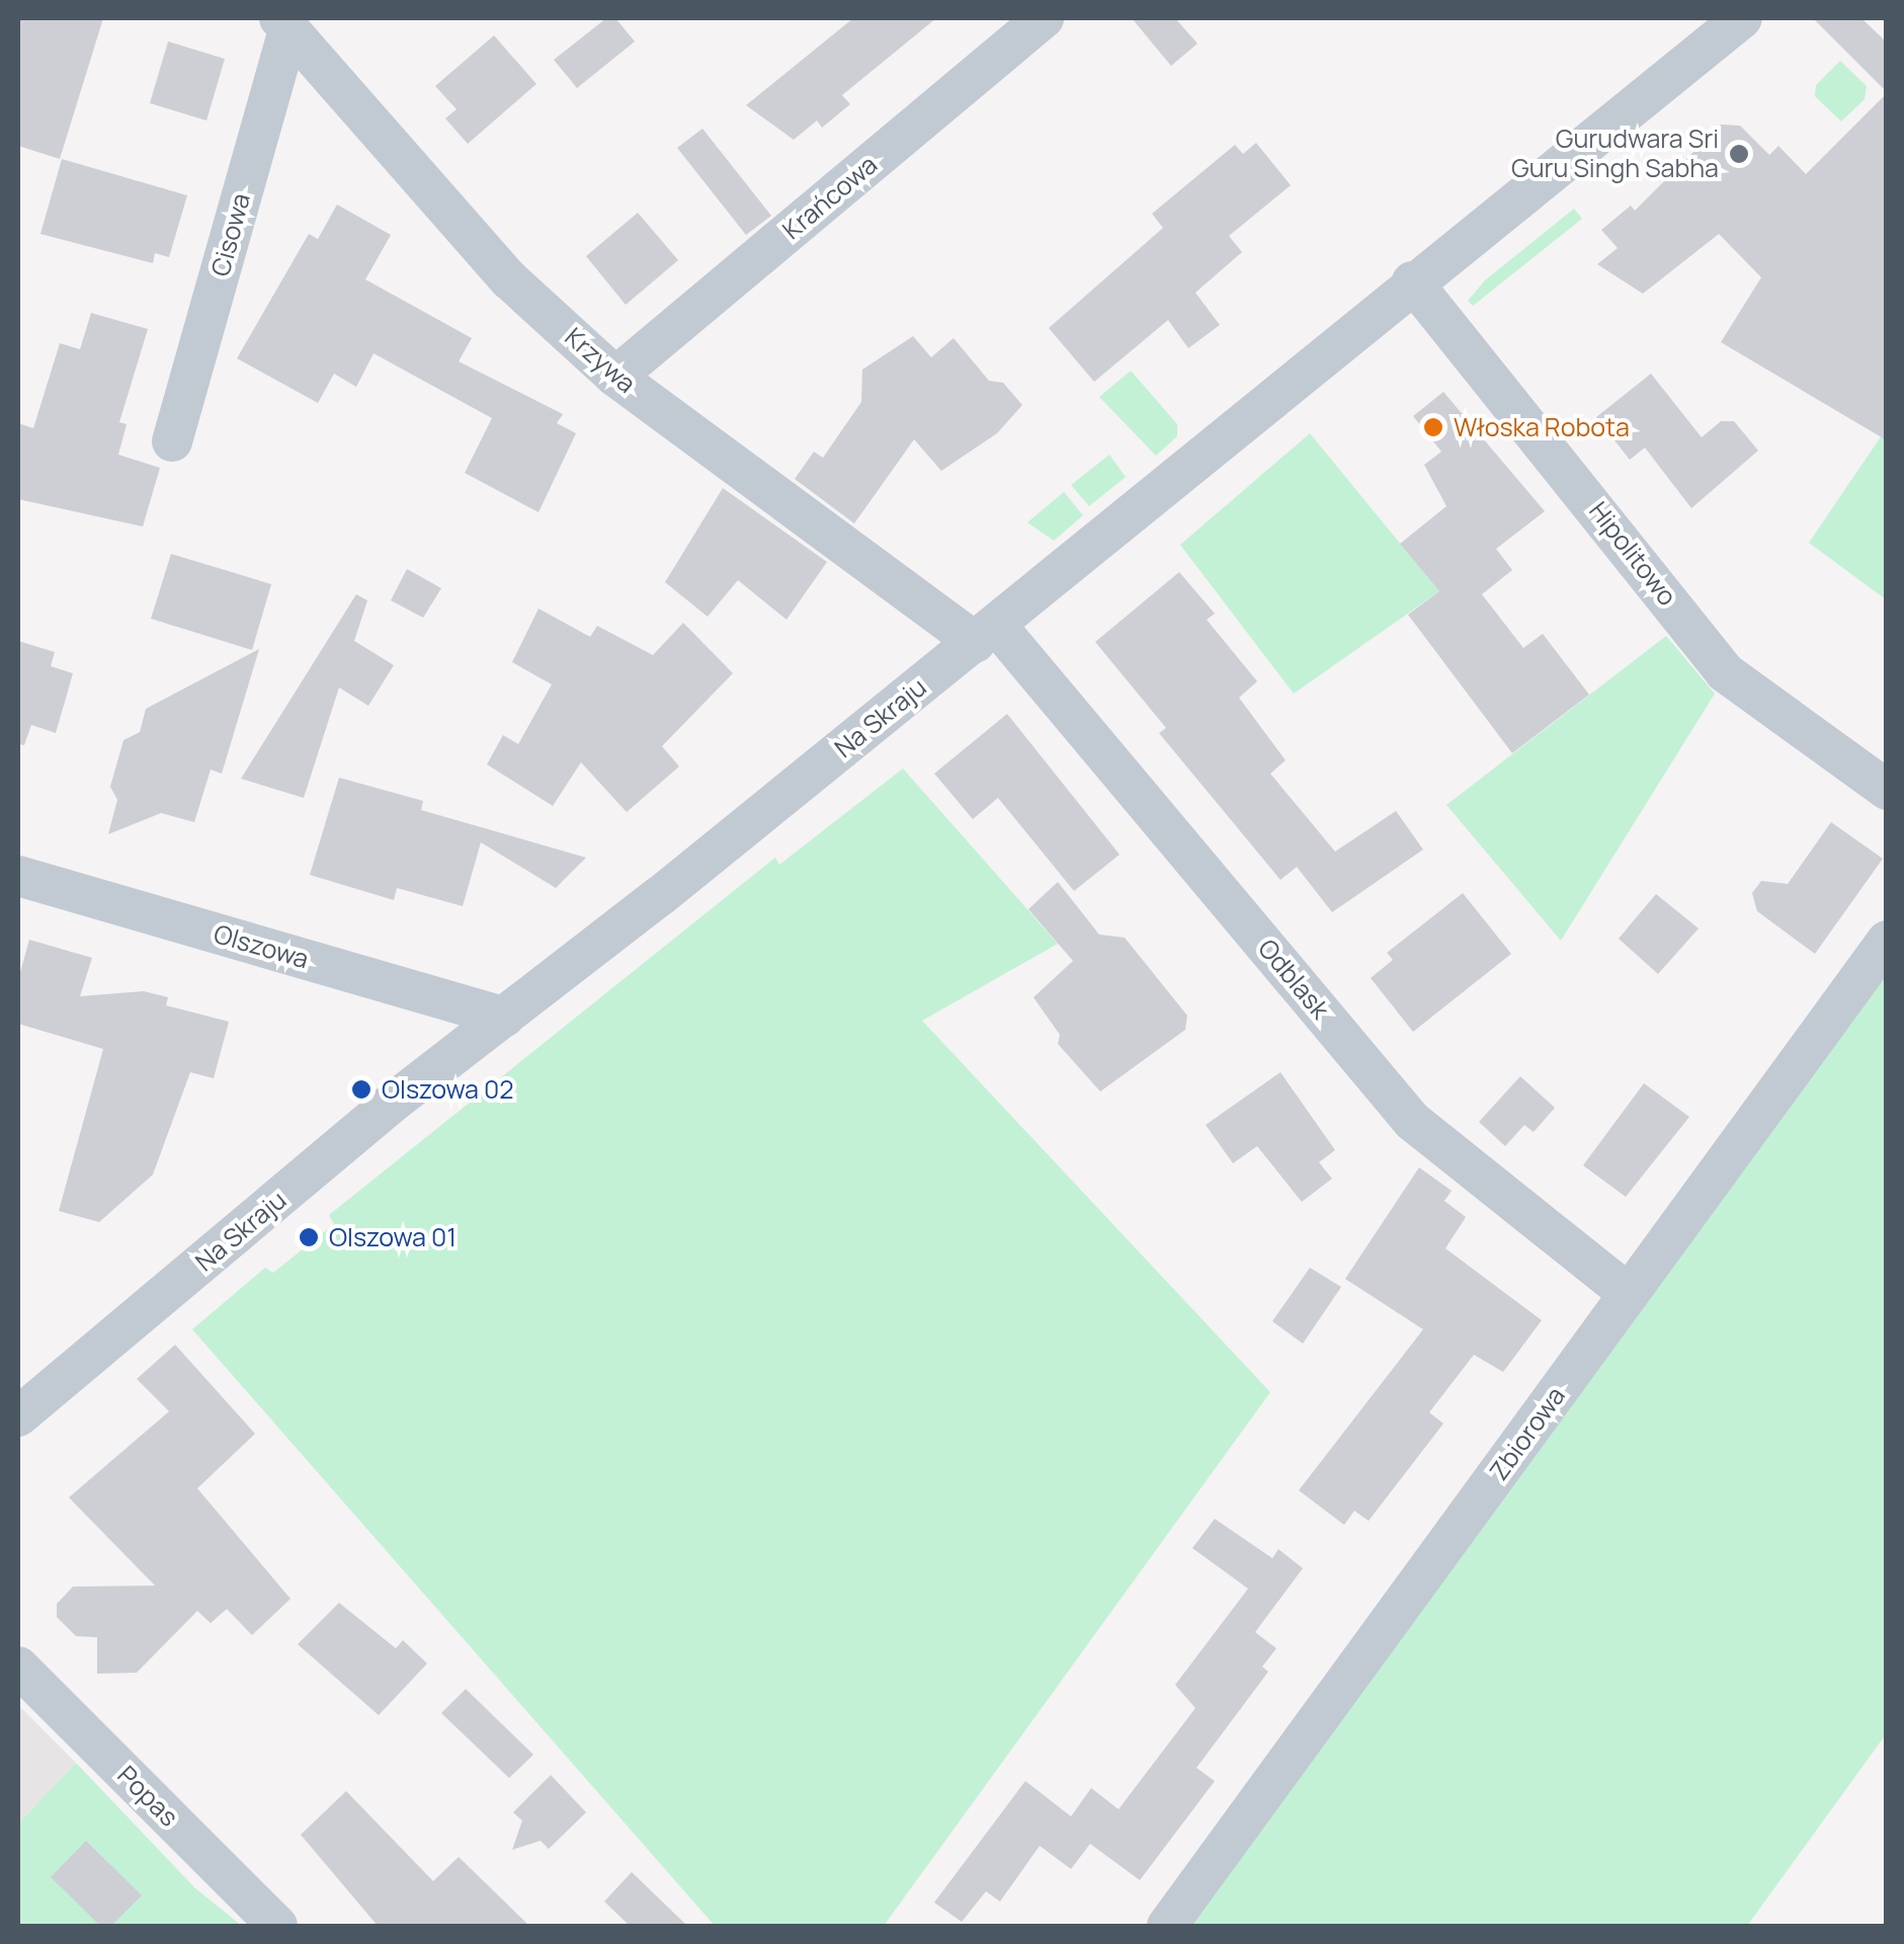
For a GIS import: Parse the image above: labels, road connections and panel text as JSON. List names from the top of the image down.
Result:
{
  "streets": {
    "street": [
      "Krańcowa",
      "Cisowa",
      "Krzywa",
      "Hipolitowo",
      "Na Skraju",
      "Olszowa",
      "Odblask",
      "Zbiorowa",
      "Popas"
    ]
  },
  "crossings": [
    ["Krańcowa", "Krzywa"],
    ["Cisowa", "Krzywa"],
    ["Krzywa", "Na Skraju"],
    ["Krzywa", "Odblask"],
    ["Hipolitowo", "Na Skraju"],
    ["Na Skraju", "Olszowa"],
    ["Na Skraju", "Odblask"],
    ["Odblask", "Zbiorowa"]
  ],
  "places": [
    "Gurudwara Sri Guru Singh Sabha",
    "Włoska Robota",
    "Olszowa 02",
    "Olszowa 01"
  ]
}
